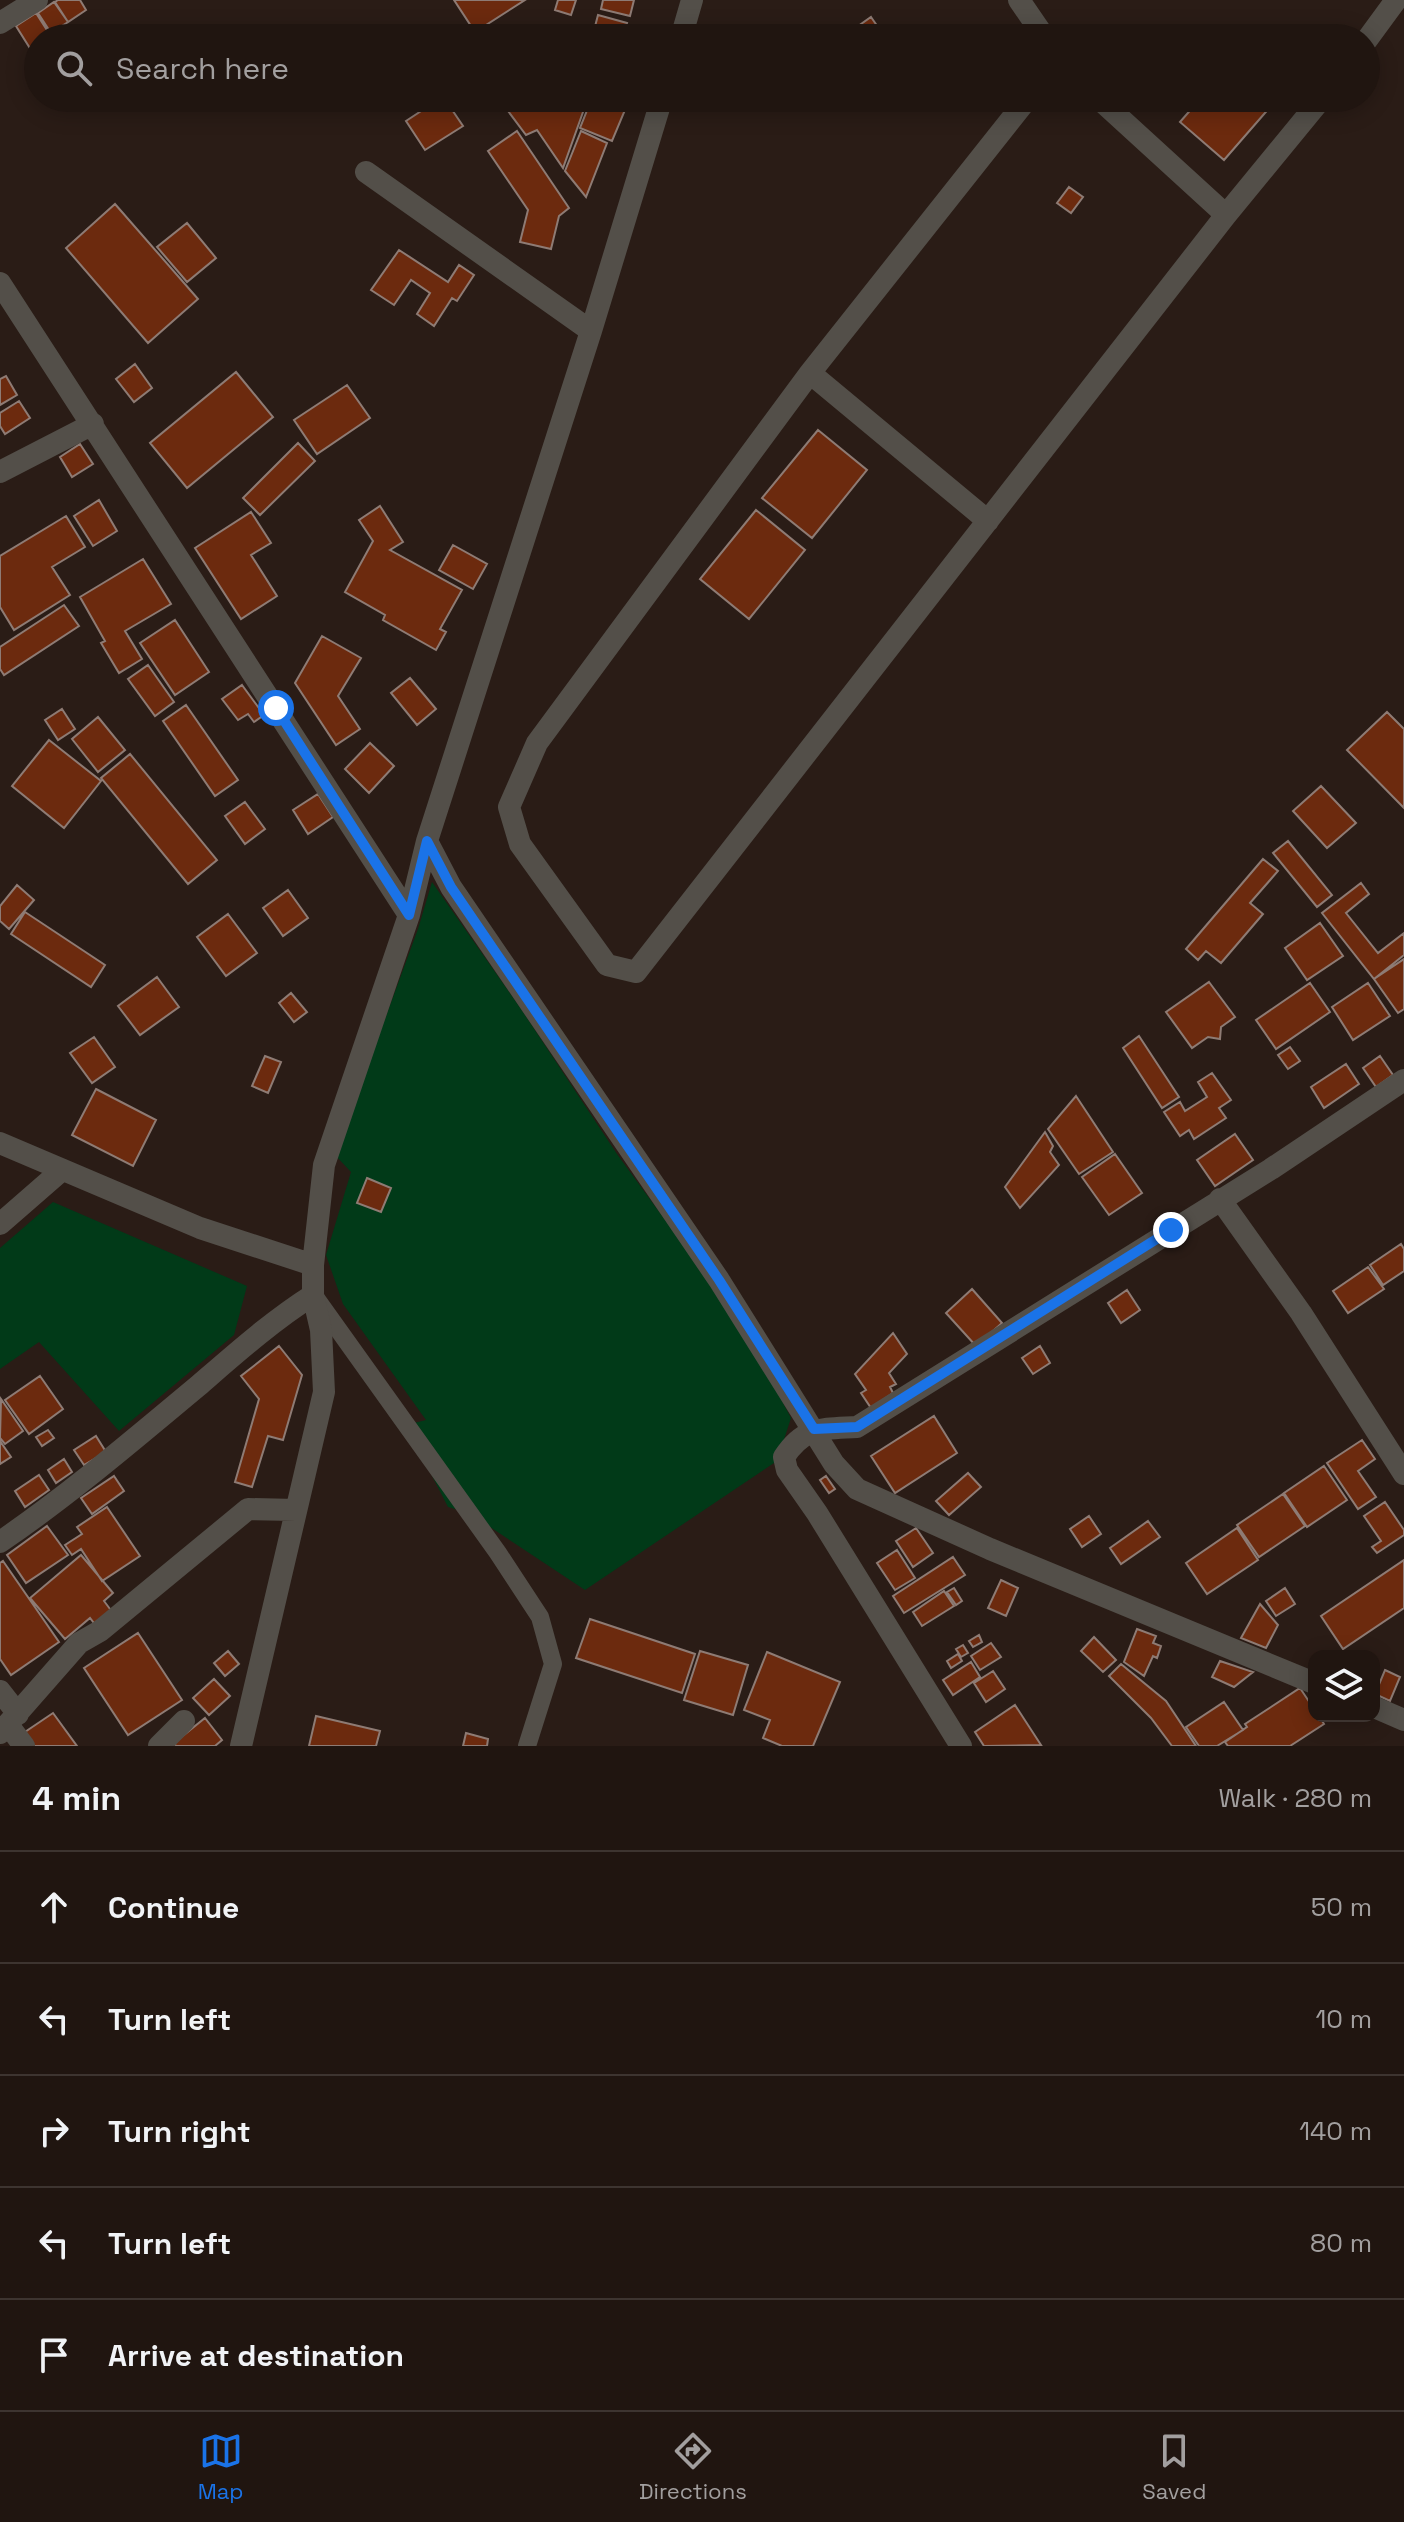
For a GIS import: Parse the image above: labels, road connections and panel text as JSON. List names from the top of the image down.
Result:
{
  "page": {
    "search": "Search here",
    "heading": ["4 min", "Walk · 280 m"],
    "list": [
      ["Continue", "50 m"],
      ["Turn left", "10 m"],
      ["Turn right", "140 m"],
      ["Turn left", "80 m"],
      "Arrive at destination"
    ],
    "nav": ["Map", "Directions", "Saved"]
  }
}
